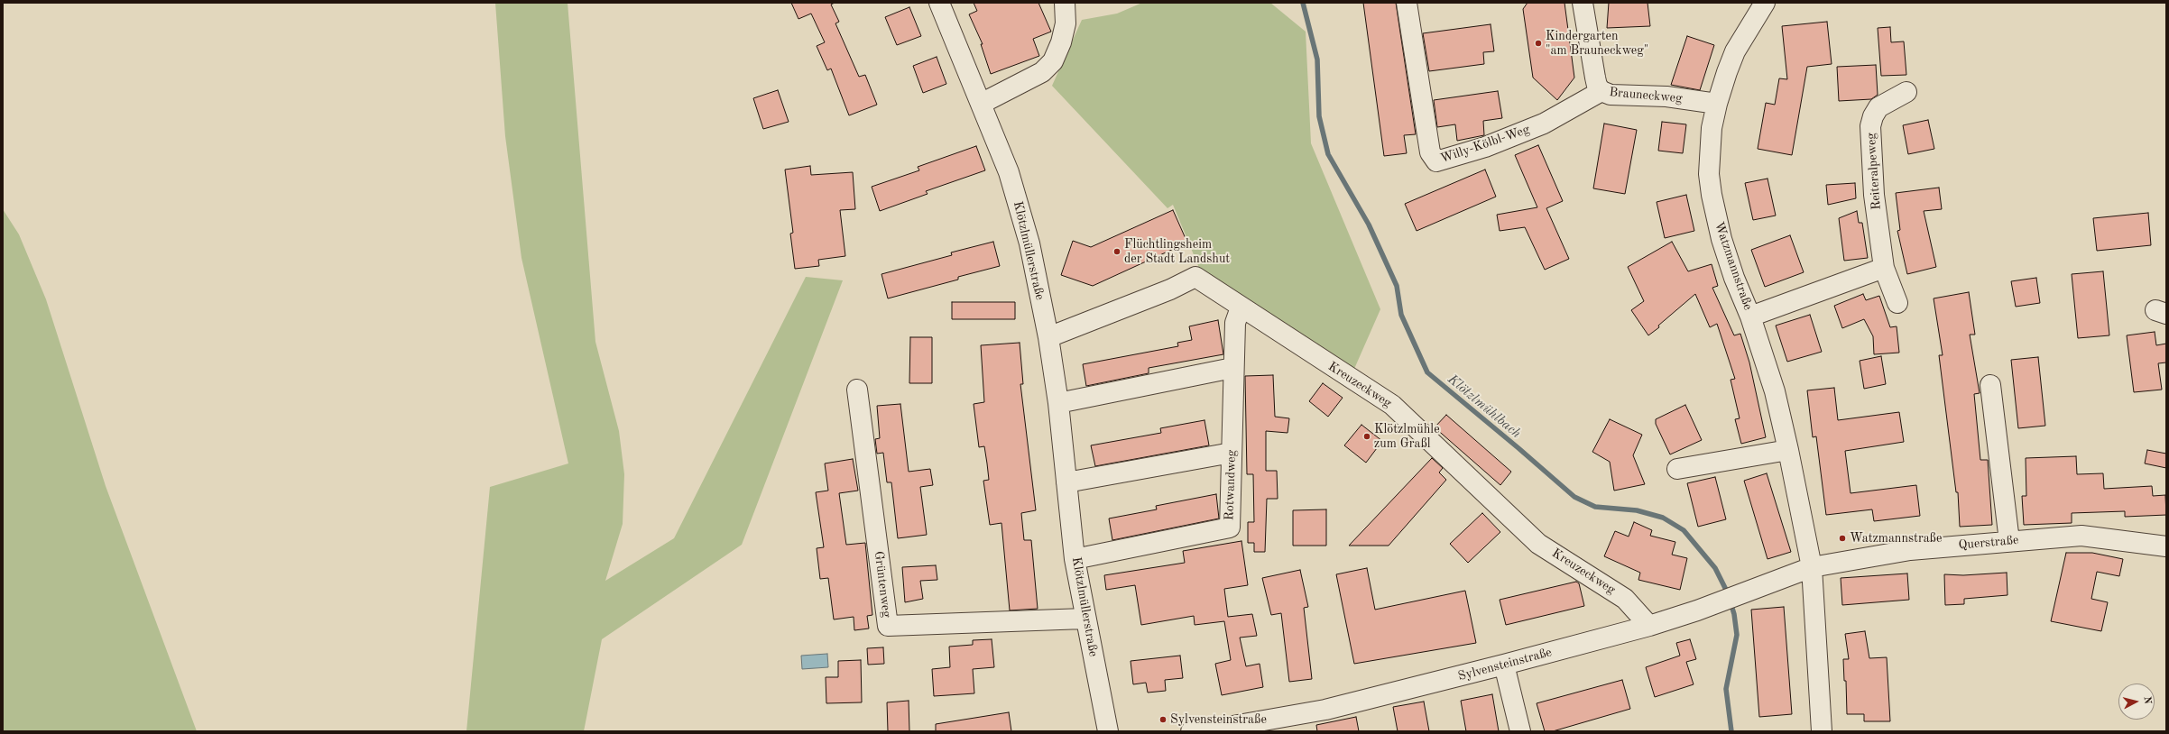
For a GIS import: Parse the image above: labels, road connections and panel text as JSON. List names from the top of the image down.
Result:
{
  "streets": {
    "street": [
      "Brauneckweg",
      "Willy-Kölbl-Weg",
      "Reiteralpeweg",
      "Klötzlmüllerstraße",
      "Watzmannstraße",
      "Kreuzeckweg",
      "Rotwandweg",
      "Querstraße",
      "Grüntenweg",
      "Sylvensteinstraße"
    ]
  },
  "crossings": [
    ["Brauneckweg", "Willy-Kölbl-Weg"],
    ["Brauneckweg", "Watzmannstraße"],
    ["Klötzlmüllerstraße", "Kreuzeckweg"],
    ["Klötzlmüllerstraße", "Rotwandweg"],
    ["Klötzlmüllerstraße", "Grüntenweg"],
    ["Watzmannstraße", "Querstraße"],
    ["Watzmannstraße", "Sylvensteinstraße"],
    ["Kreuzeckweg", "Rotwandweg"],
    ["Kreuzeckweg", "Sylvensteinstraße"],
    ["Querstraße", "Sylvensteinstraße"]
  ],
  "water": ["Klötzlmühlbach"],
  "places": [
    "Kindergarten \"am Brauneckweg\"",
    "Flüchtlingsheim der Stadt Landshut",
    "Klötzlmühle zum Graßl",
    "Watzmannstraße",
    "Sylvensteinstraße"
  ],
  "north": "right"
}
